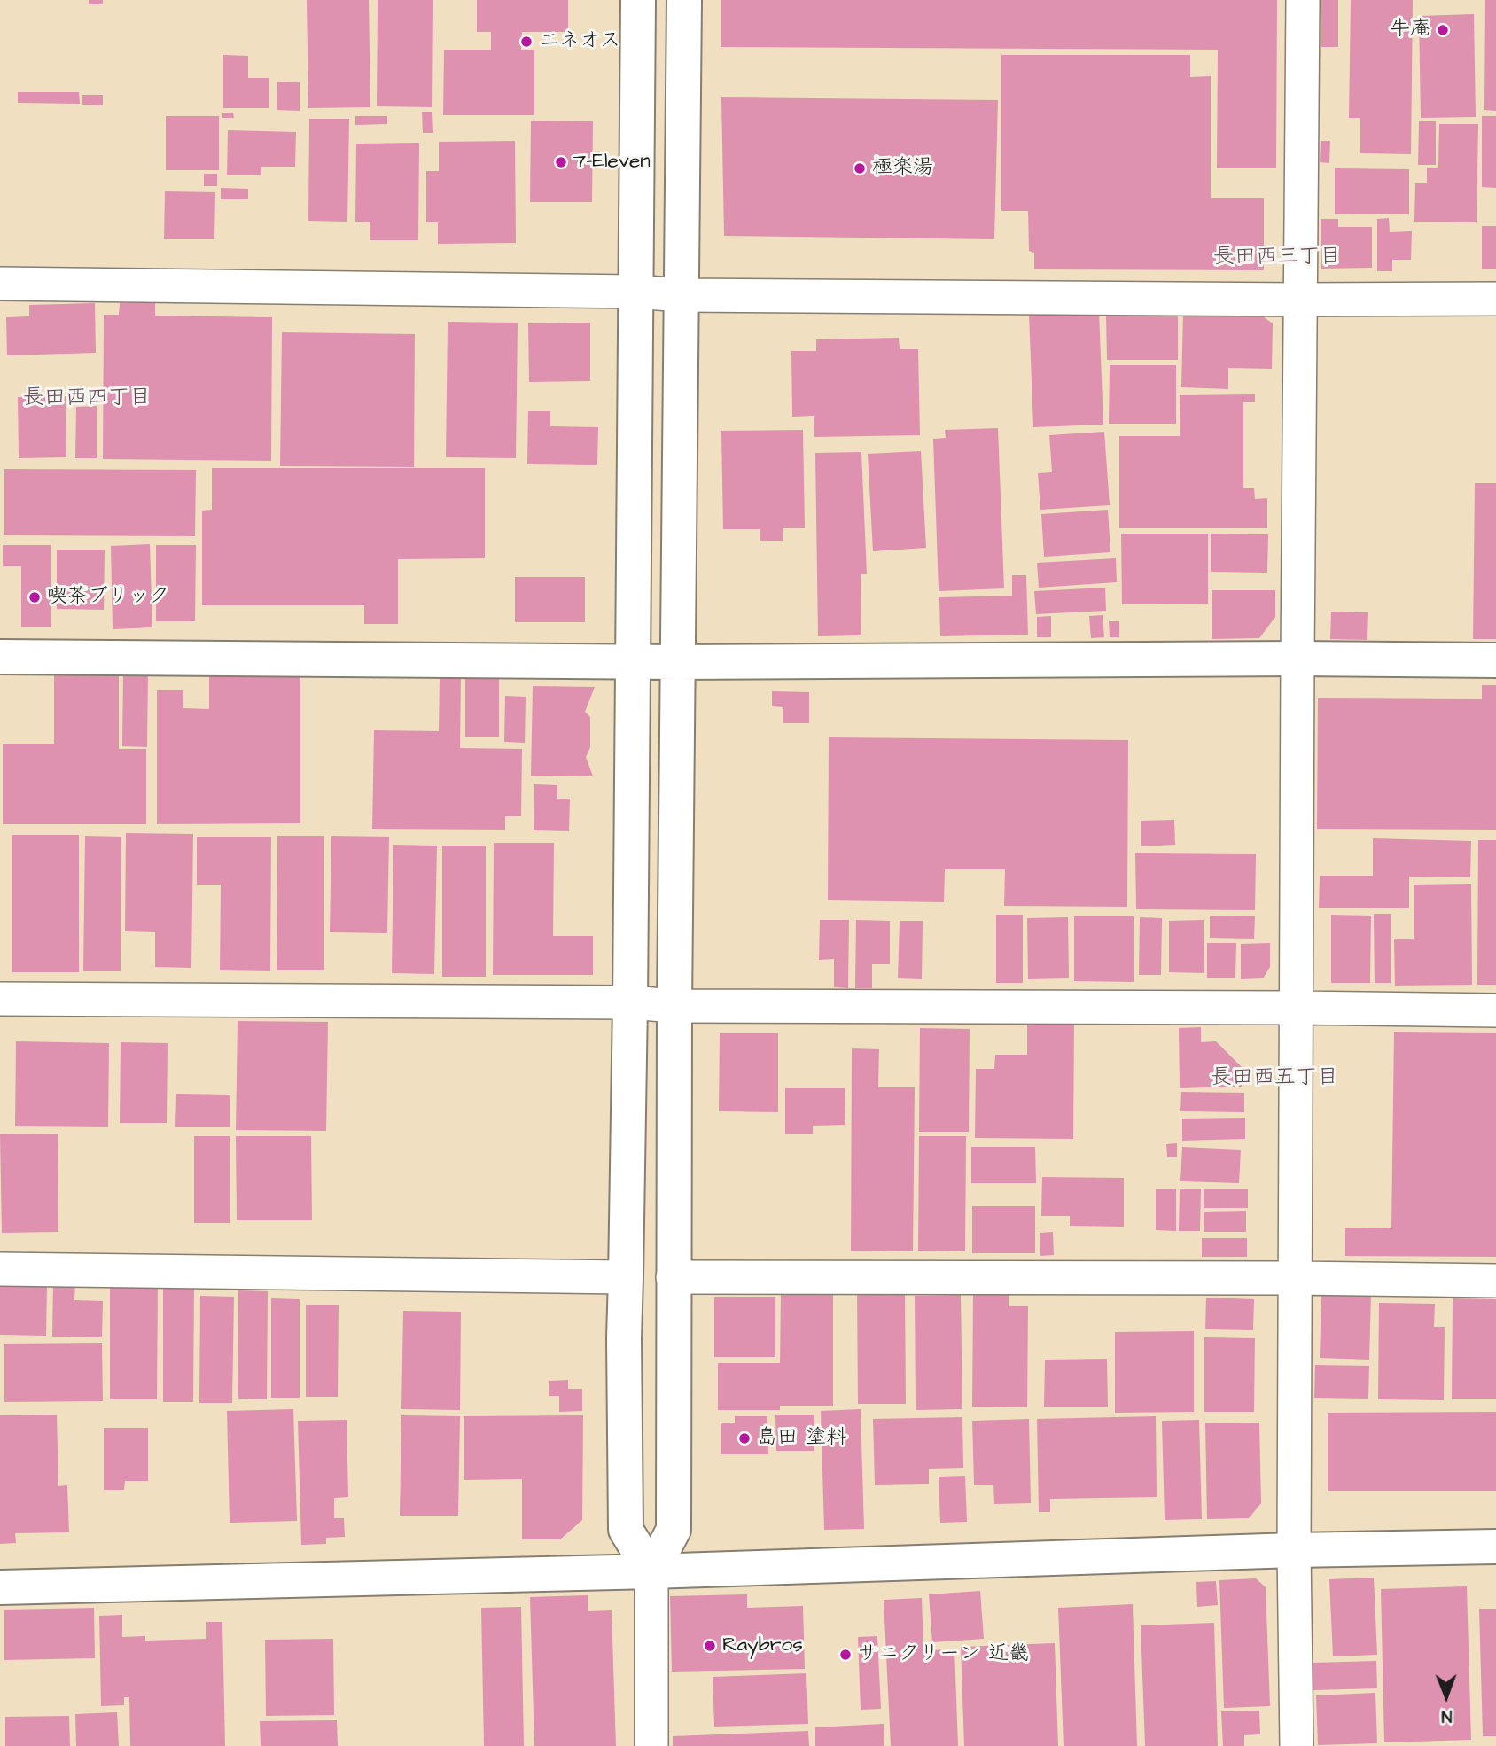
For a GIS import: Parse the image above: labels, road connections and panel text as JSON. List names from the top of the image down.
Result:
{
  "districts": ["長田西三丁目", "長田西四丁目", "長田西五丁目"],
  "places": [
    "牛庵",
    "エネオス",
    "7-Eleven",
    "極楽湯",
    "喫茶ブリック",
    "島田 塗料",
    "Raybros",
    "サニクリーン 近畿"
  ],
  "north": "bottom"
}
